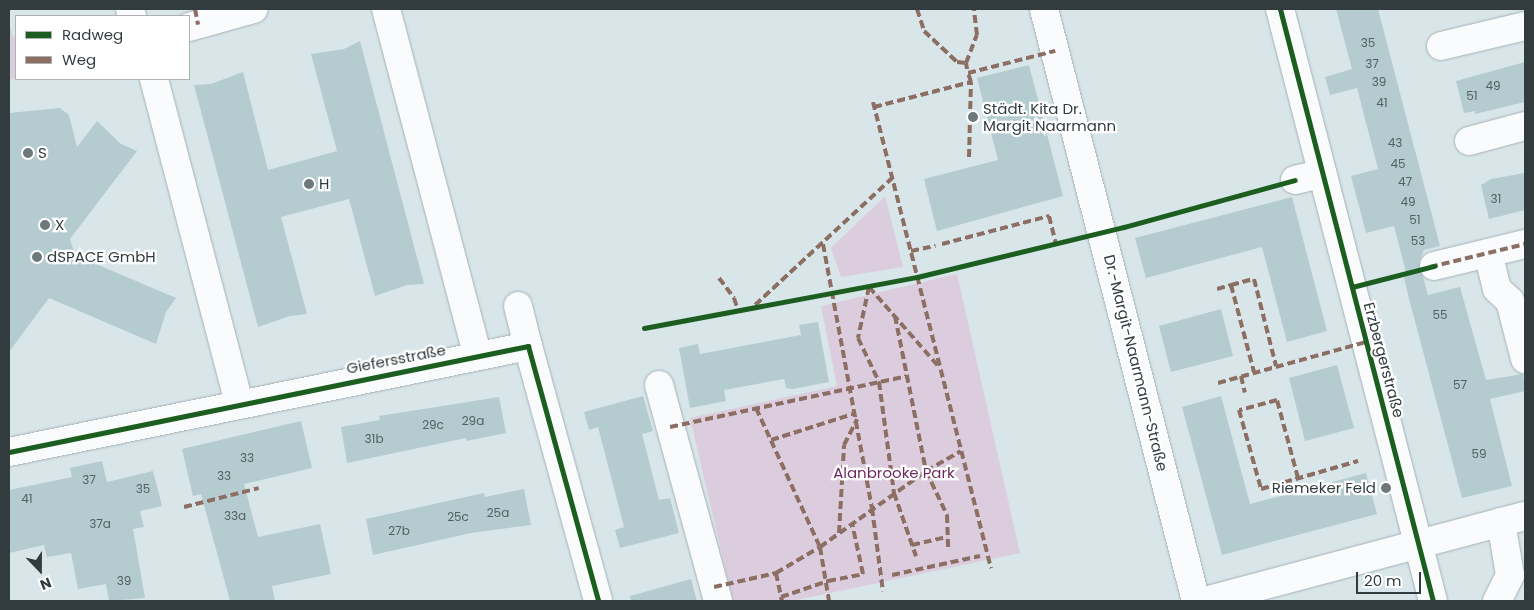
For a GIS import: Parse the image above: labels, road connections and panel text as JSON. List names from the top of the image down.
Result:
{
  "streets": {
    "street": ["Giefersstraße", "Erzbergerstraße", "Dr.-Margit-Naarmann-Straße"]
  },
  "parks": ["Alanbrooke Park"],
  "places": [
    "Städt. Kita Dr. Margit Naarmann",
    "S",
    "H",
    "X",
    "dSPACE GmbH",
    "Riemeker Feld"
  ],
  "house_numbers": [
    "35",
    "37",
    "39",
    "49",
    "51",
    "41",
    "43",
    "45",
    "47",
    "31",
    "49",
    "51",
    "53",
    "55",
    "57",
    "29a",
    "29c",
    "31b",
    "59",
    "33",
    "33",
    "37",
    "35",
    "41",
    "25a",
    "33a",
    "25c",
    "37a",
    "27b",
    "39"
  ],
  "legend": ["Radweg", "Weg"],
  "scale_bar": "20 m",
  "north": "bottom"
}
